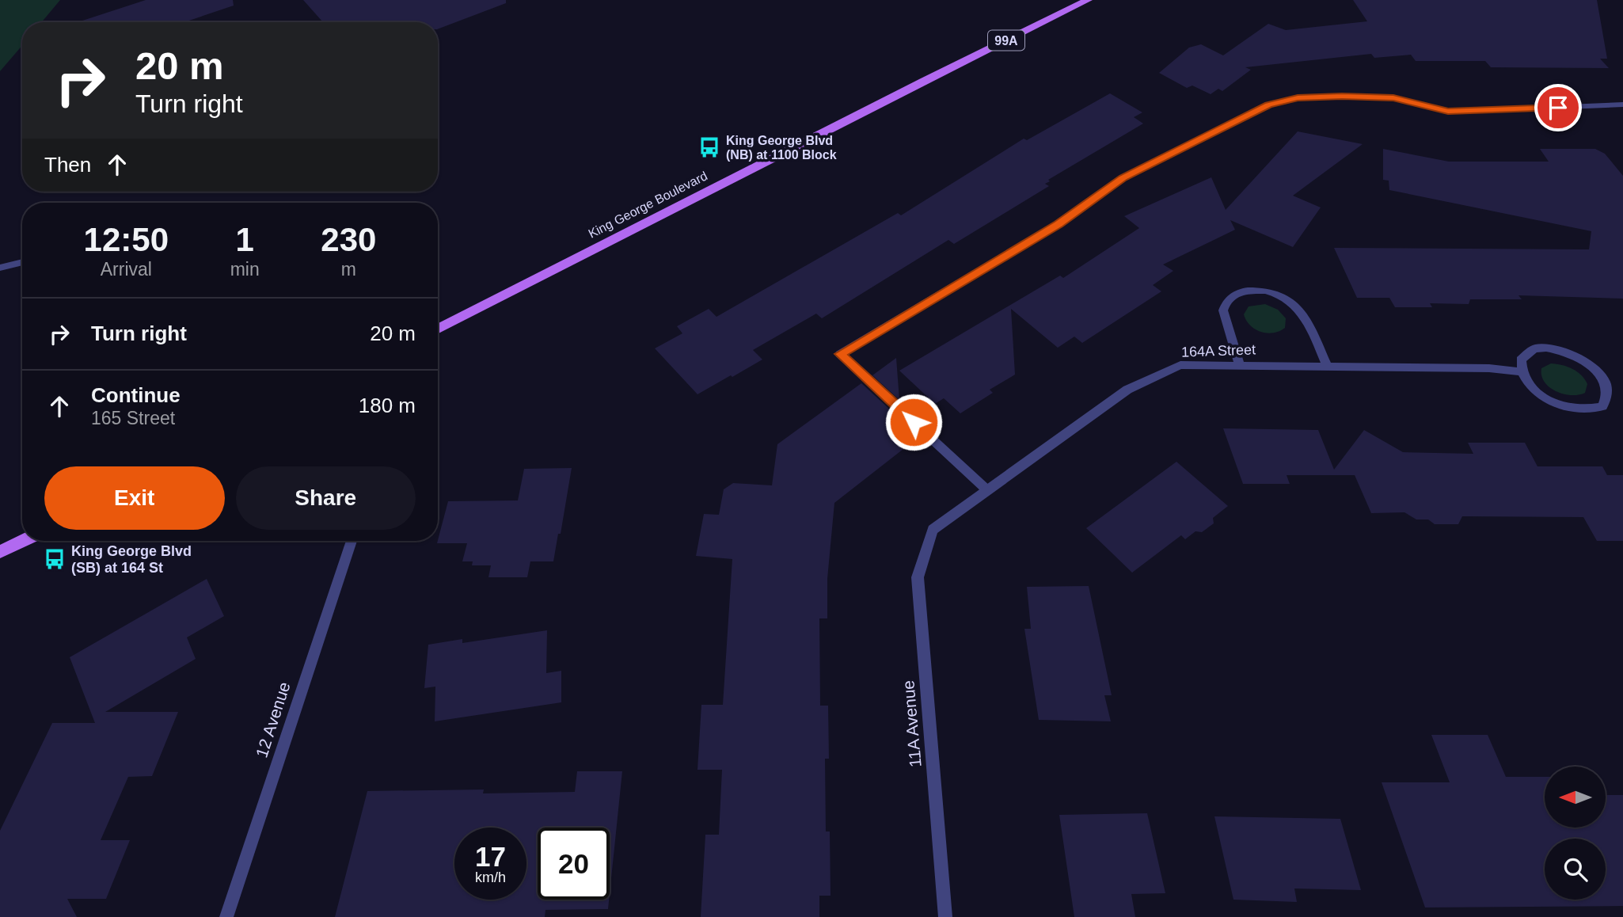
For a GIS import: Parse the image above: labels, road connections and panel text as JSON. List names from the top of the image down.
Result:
{
  "streets": {
    "main road": ["99A", "King George Boulevard"],
    "street": ["164A Street", "12 Avenue", "11A Avenue"]
  },
  "crossings": [
    ["164A Street", "11A Avenue"]
  ],
  "places": {
    "bus stop": ["King George Blvd (NB) at 1100 Block", "King George Blvd (SB) at 164 St"]
  },
  "north": "left",
  "page": {
    "turn": ["20 m", "Turn right"],
    "then": "Then",
    "eta": [
      "12:50",
      "Arrival",
      "1",
      "min",
      "230",
      "m"
    ],
    "list": [
      {
        "name": "Turn right",
        "value": "20 m"
      },
      {
        "name": "Continue",
        "note": "165 Street",
        "value": "180 m"
      }
    ],
    "buttons": ["Exit", "Share"],
    "speed": "17 km/h",
    "limit": "20"
  }
}
